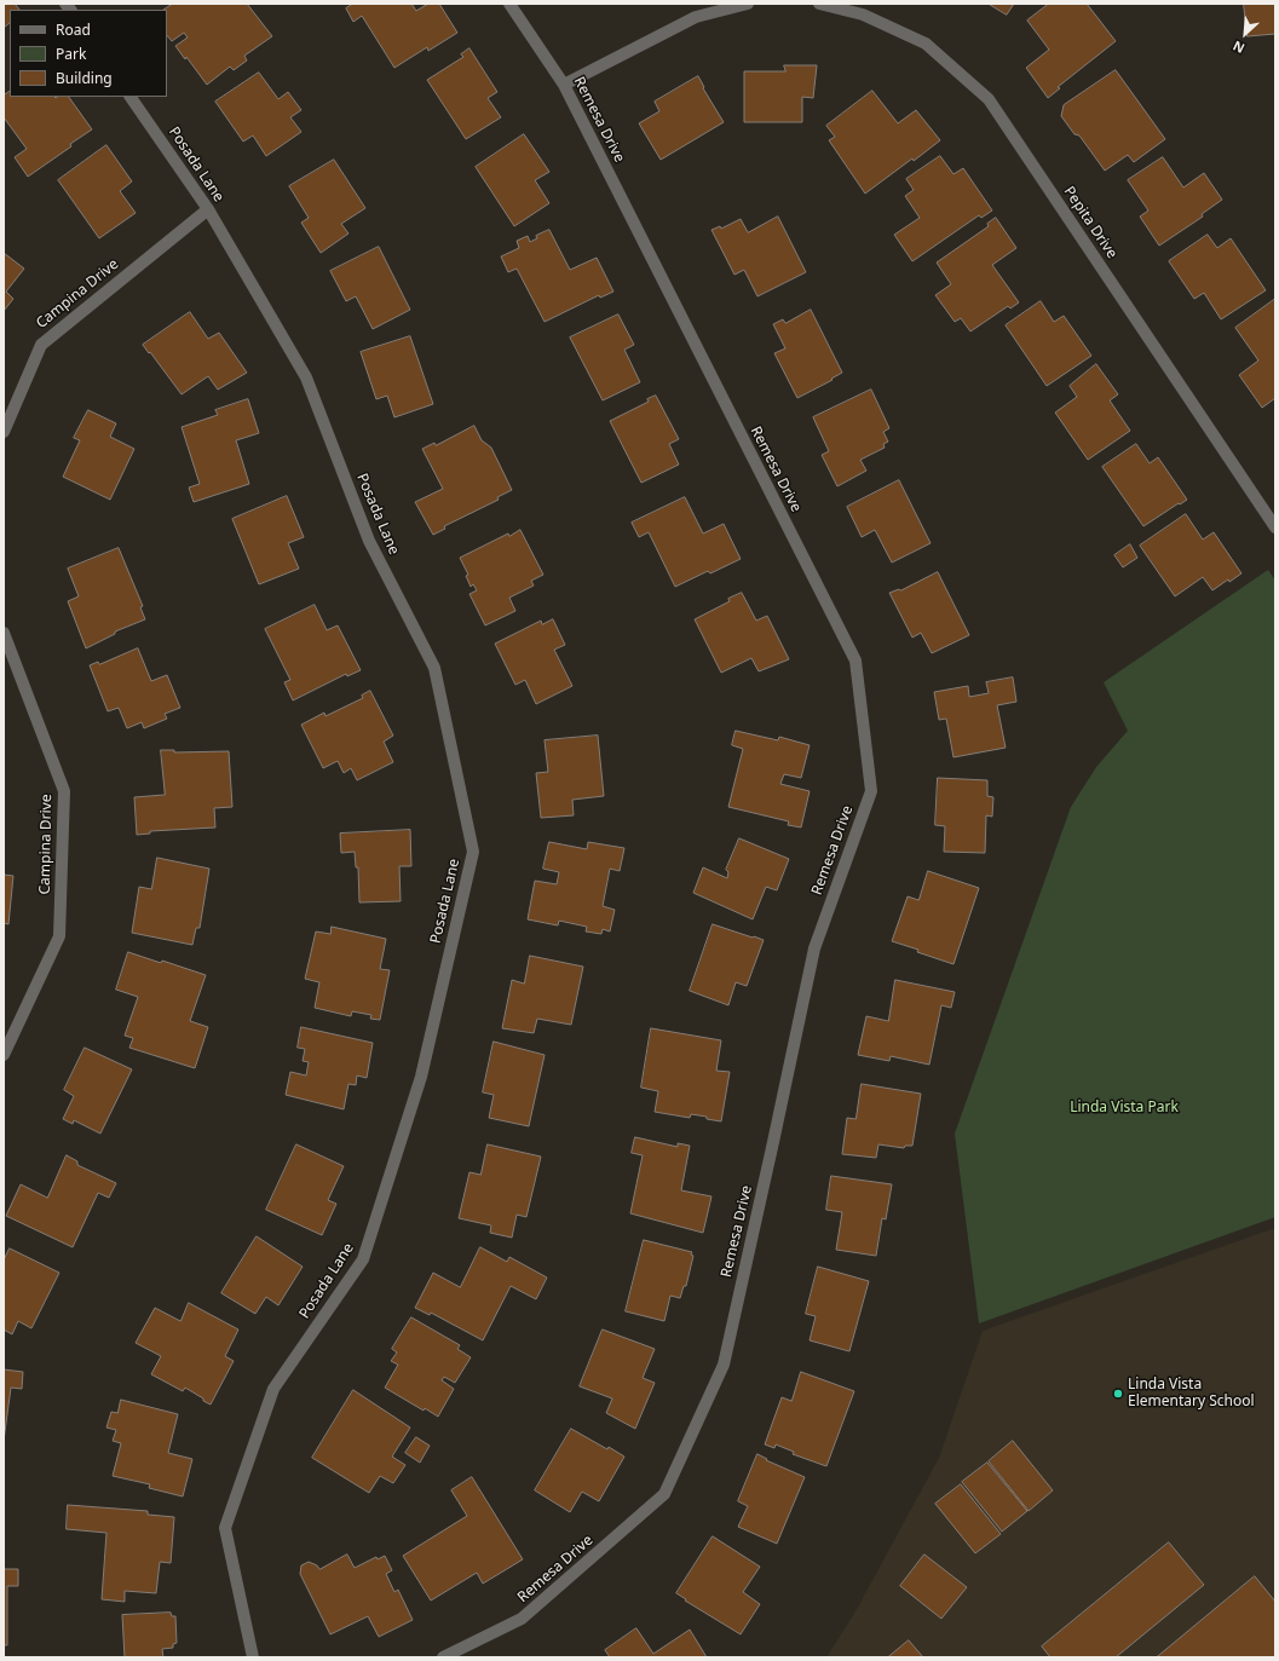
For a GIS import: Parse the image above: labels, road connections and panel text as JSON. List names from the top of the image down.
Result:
{
  "streets": {
    "street": [
      "Remesa Drive",
      "Posada Lane",
      "Pepita Drive",
      "Campina Drive"
    ]
  },
  "crossings": [
    ["Posada Lane", "Campina Drive"]
  ],
  "parks": ["Linda Vista Park"],
  "places": ["Linda Vista Elementary School"],
  "legend": ["Road", "Park", "Building"],
  "north": "bottom left"
}
